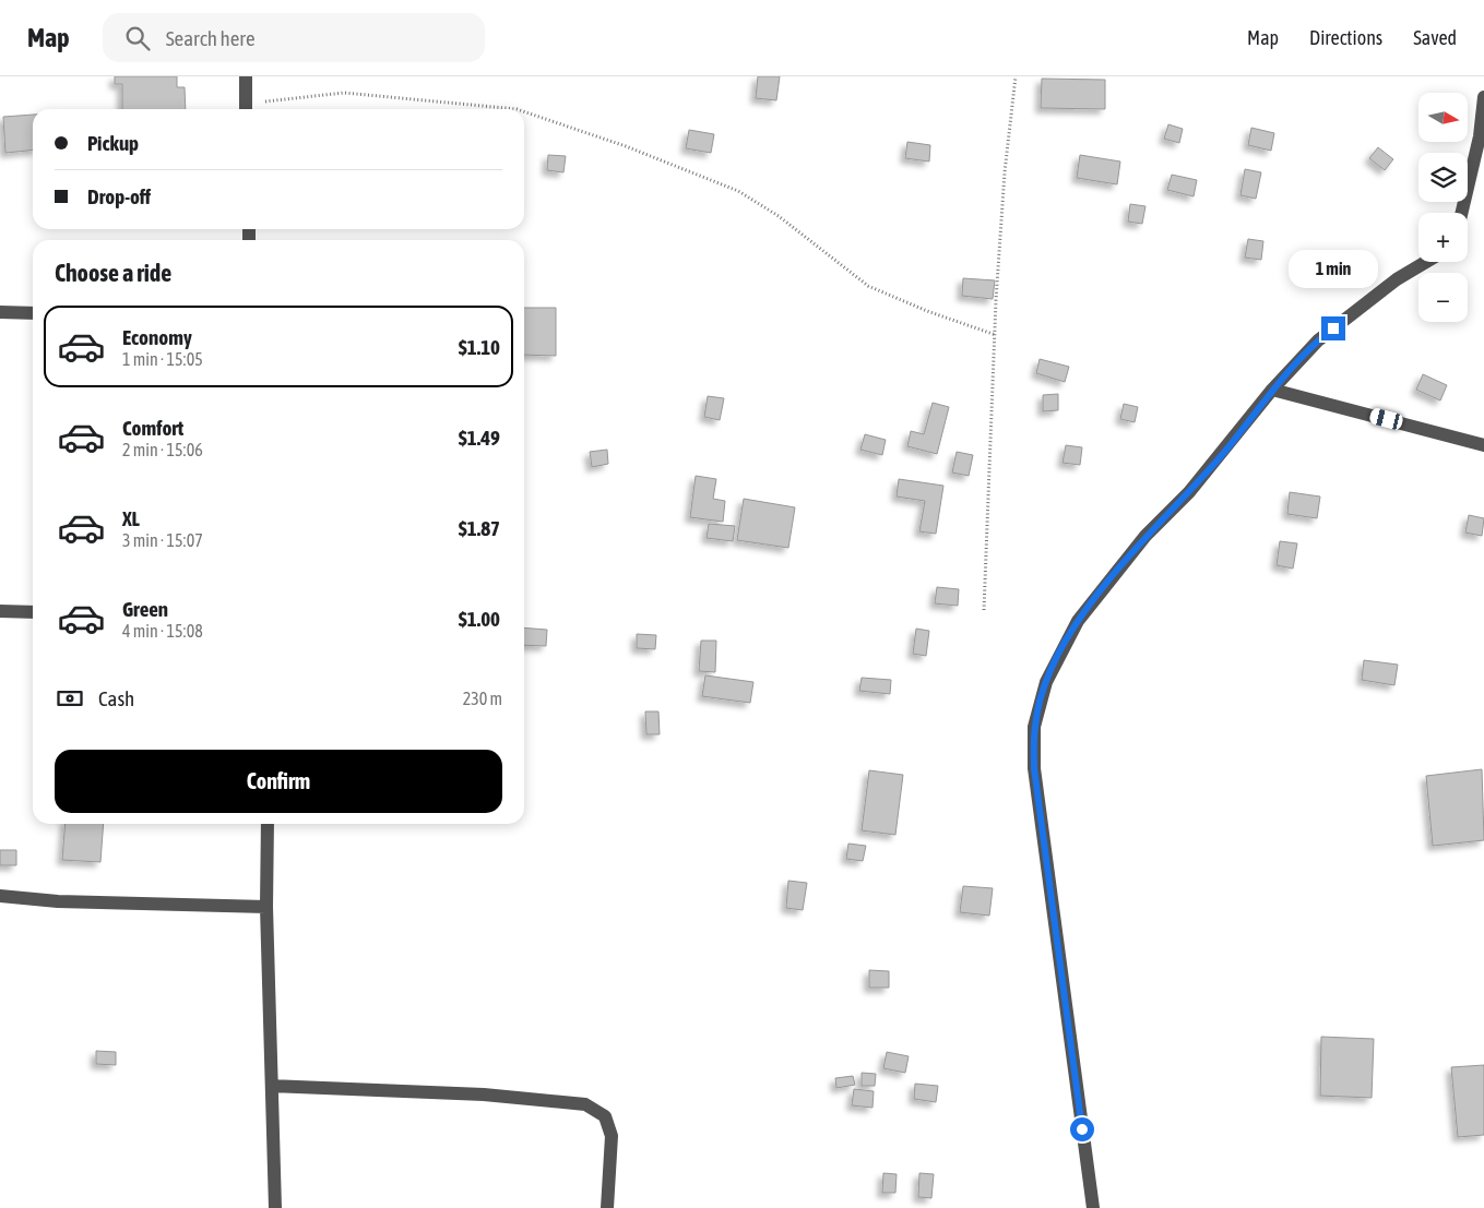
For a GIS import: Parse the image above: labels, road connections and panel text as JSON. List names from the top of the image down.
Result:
{
  "north": "right",
  "page": {
    "header": "Map",
    "search": "Search here",
    "nav": ["Map", "Directions", "Saved"],
    "map_buttons": ["+", "−"],
    "banner": ["Pickup", "Drop-off"],
    "heading": "Choose a ride",
    "bubble": "1 min",
    "list": [
      {
        "name": "Economy",
        "note": "1 min · 15:05",
        "value": "$1.10"
      },
      {
        "name": "Comfort",
        "note": "2 min · 15:06",
        "value": "$1.49"
      },
      {
        "name": "XL",
        "note": "3 min · 15:07",
        "value": "$1.87"
      },
      {
        "name": "Green",
        "note": "4 min · 15:08",
        "value": "$1.00"
      }
    ],
    "pay": ["Cash", "230 m"],
    "buttons": "Confirm"
  }
}
